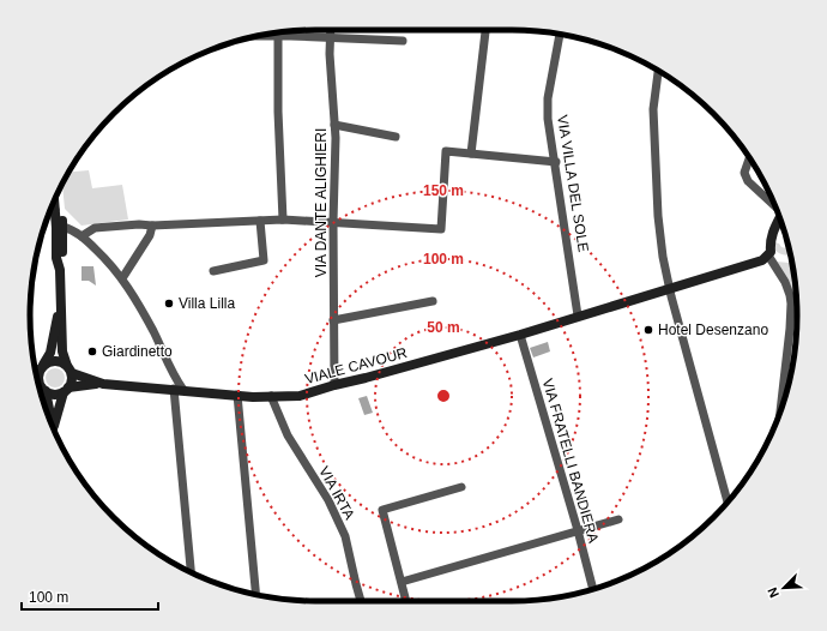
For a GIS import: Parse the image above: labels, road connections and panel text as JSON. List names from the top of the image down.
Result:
{
  "streets": {
    "street": [
      "VIA VILLA DEL SOLE",
      "VIA DANTE ALIGHIERI",
      "VIALE CAVOUR",
      "VIA FRATELLI BANDIERA",
      "VIA IRTA"
    ]
  },
  "crossings": [
    ["VIA VILLA DEL SOLE", "VIALE CAVOUR"],
    ["VIA DANTE ALIGHIERI", "VIALE CAVOUR"],
    ["VIALE CAVOUR", "VIA FRATELLI BANDIERA"],
    ["VIALE CAVOUR", "VIA IRTA"]
  ],
  "places": ["Villa Lilla", "Hotel Desenzano", "Giardinetto"],
  "scale_bar": "100 m",
  "north": "bottom left",
  "rings": ["150 m", "100 m", "50 m"]
}
